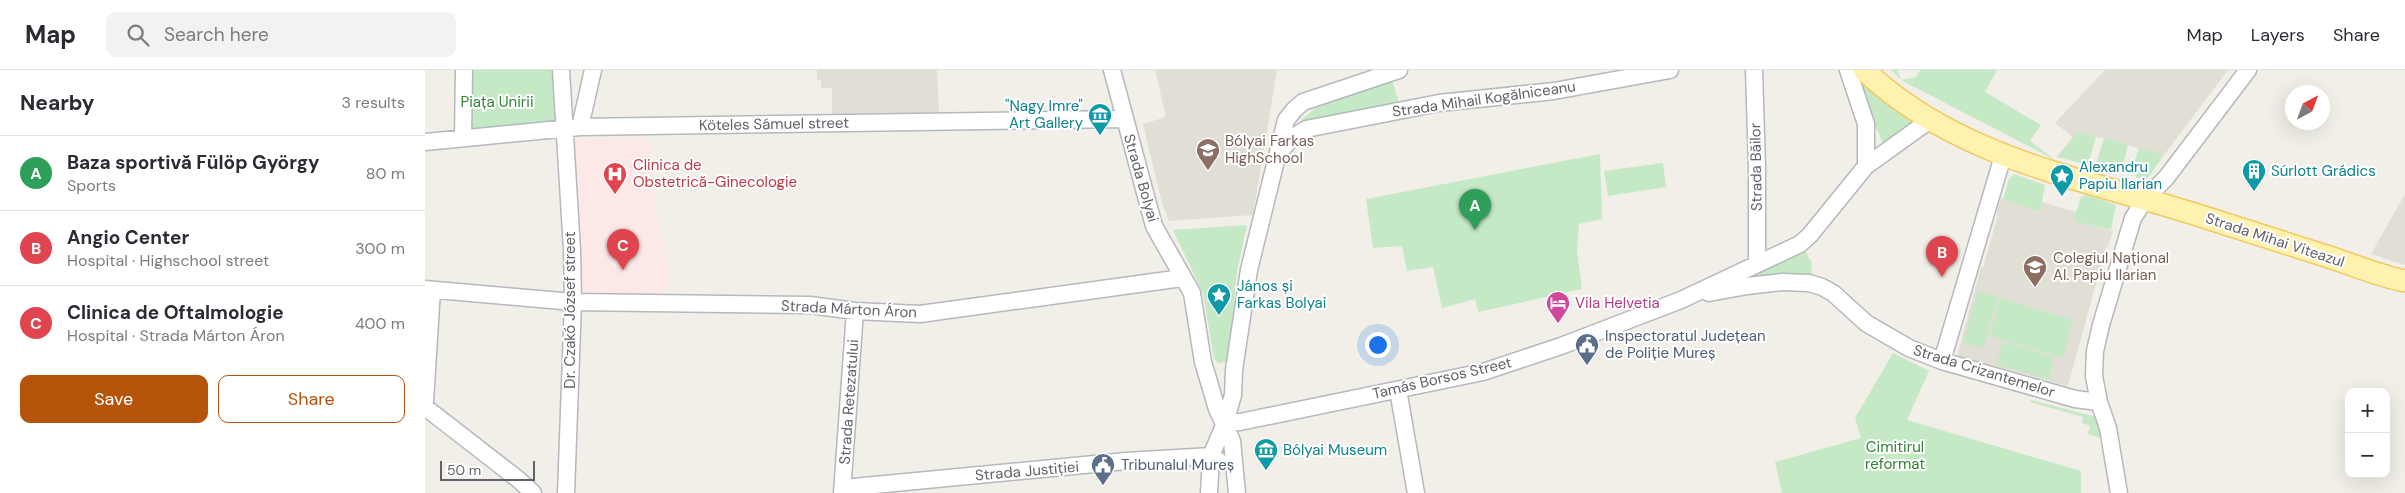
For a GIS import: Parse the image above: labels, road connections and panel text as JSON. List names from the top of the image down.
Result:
{
  "streets": {
    "main road": ["Strada Mihai Viteazul"],
    "street": [
      "Strada Mihail Kogălniceanu",
      "Köteles Sámuel street",
      "Strada Băilor",
      "Strada Bolyai",
      "Strada Márton Áron",
      "Dr. Czakó József street",
      "Strada Crizantemelor",
      "Tamás Borsos Street",
      "Strada Retezatului",
      "Strada Justiției"
    ]
  },
  "crossings": [
    ["Köteles Sámuel street", "Strada Bolyai"],
    ["Köteles Sámuel street", "Dr. Czakó József street"],
    ["Strada Bolyai", "Strada Márton Áron"],
    ["Strada Bolyai", "Tamás Borsos Street"],
    ["Strada Márton Áron", "Dr. Czakó József street"],
    ["Strada Márton Áron", "Strada Retezatului"],
    ["Strada Crizantemelor", "Tamás Borsos Street"],
    ["Strada Retezatului", "Strada Justiției"]
  ],
  "parks": ["Piața Unirii", "Cimitirul reformat"],
  "places": {
    "museum": ["\"Nagy Imre\" Art Gallery", "Bólyai Museum"],
    "school or university": ["Bólyai Farkas HighSchool", "Colegiul Național Al. Papiu Ilarian"],
    "building": ["Súrlott Grádics"],
    "hospital": ["Clinica de Obstetrică-Ginecologie"],
    "place": ["Alexandru Papiu Ilarian", "János și Farkas Bolyai"],
    "hotel": ["Vila Helvetia"],
    "public building": ["Inspectoratul Județean de Poliție Mureș", "Tribunalul Mureș"]
  },
  "scale_bar": "50 m",
  "north": "top right",
  "page": {
    "header": "Map",
    "search": "Search here",
    "nav": ["Map", "Layers", "Share"],
    "heading": ["Nearby", "3 results"],
    "list": [
      {
        "mark": "A",
        "name": "Baza sportivă Fülöp György",
        "note": "Sports",
        "value": "80 m"
      },
      {
        "mark": "B",
        "name": "Angio Center",
        "note": "Hospital · Highschool street",
        "value": "300 m"
      },
      {
        "mark": "C",
        "name": "Clinica de Oftalmologie",
        "note": "Hospital · Strada Márton Áron",
        "value": "400 m"
      }
    ],
    "pins": ["A", "C", "B"],
    "buttons": ["Save", "Share"],
    "map_buttons": ["+", "−"],
    "scale": "50 m"
  }
}
